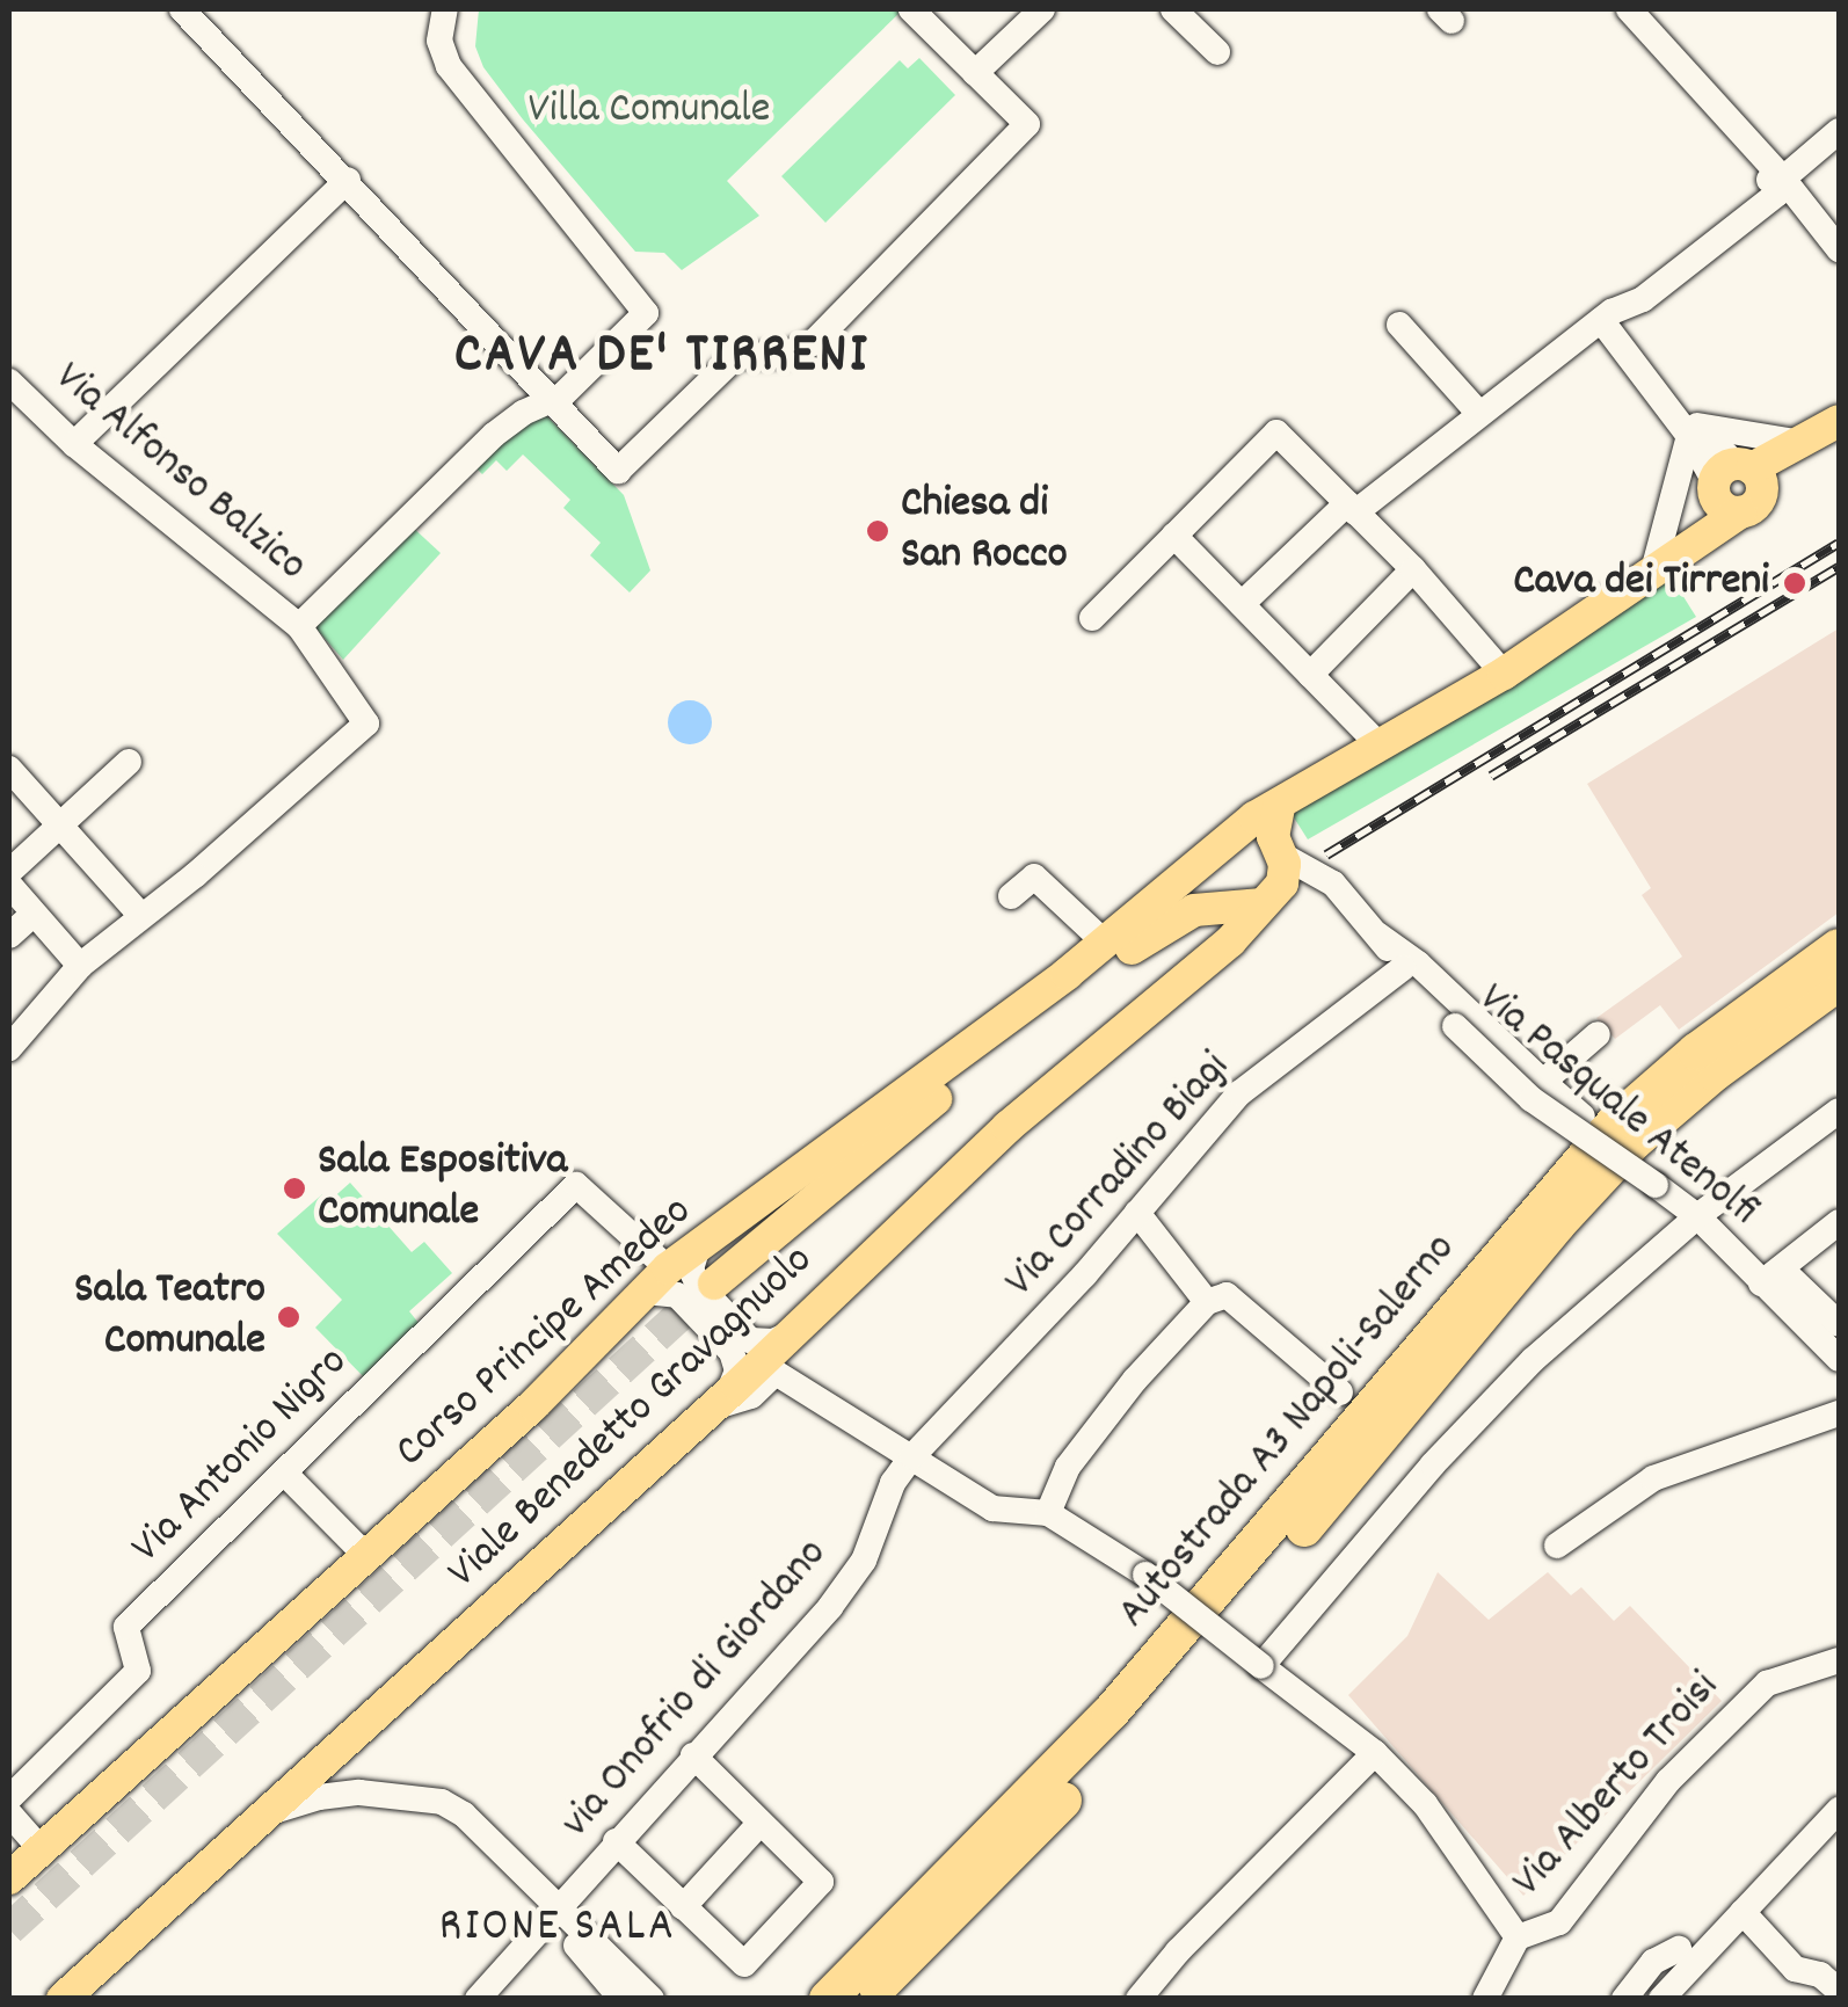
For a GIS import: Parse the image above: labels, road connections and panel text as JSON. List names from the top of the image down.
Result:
{
  "streets": {
    "highway": ["Autostrada A3 Napoli-Salerno"],
    "main road": ["Corso Principe Amedeo", "Viale Benedetto Gravagnuolo"],
    "street": [
      "Via Alfonso Balzico",
      "Via Pasquale Atenolfi",
      "Via Corradino Biagi",
      "Via Antonio Nigro",
      "via Onofrio di Giordano",
      "Via Alberto Troisi"
    ]
  },
  "crossings": [
    ["Via Pasquale Atenolfi", "Via Corradino Biagi"],
    ["Via Corradino Biagi", "via Onofrio di Giordano"],
    ["Corso Principe Amedeo", "Via Antonio Nigro"]
  ],
  "districts": ["CAVA DE' TIRRENI", "RIONE SALA"],
  "parks": ["Villa Comunale"],
  "places": [
    "Chiesa di San Rocco",
    "Cava dei Tirreni",
    "Sala Espositiva Comunale",
    "Sala Teatro Comunale"
  ]
}
